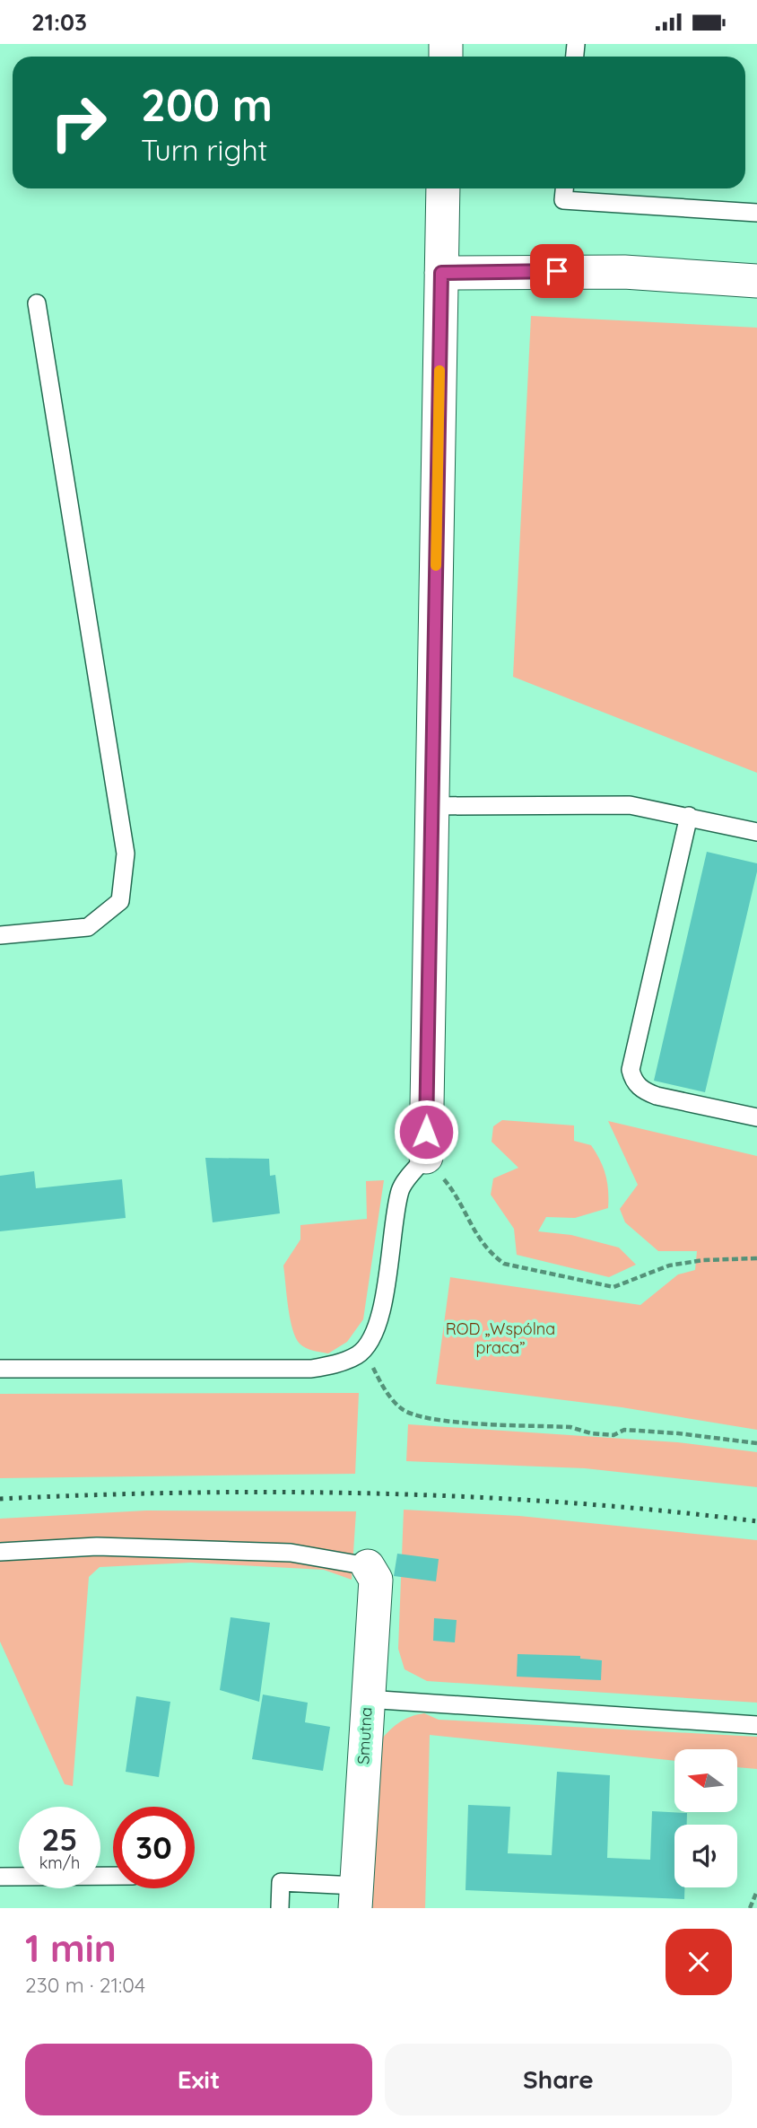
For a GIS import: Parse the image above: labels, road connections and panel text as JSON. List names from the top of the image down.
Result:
{
  "streets": {
    "street": ["Smutna"]
  },
  "parks": ["ROD „Wspólna praca”"],
  "north": "left",
  "page": {
    "status": "21:03",
    "turn": ["200 m", "Turn right"],
    "speed": "25 km/h",
    "limit": "30",
    "heading": ["1 min", "230 m · 21:04"],
    "buttons": ["Exit", "Share"]
  }
}
